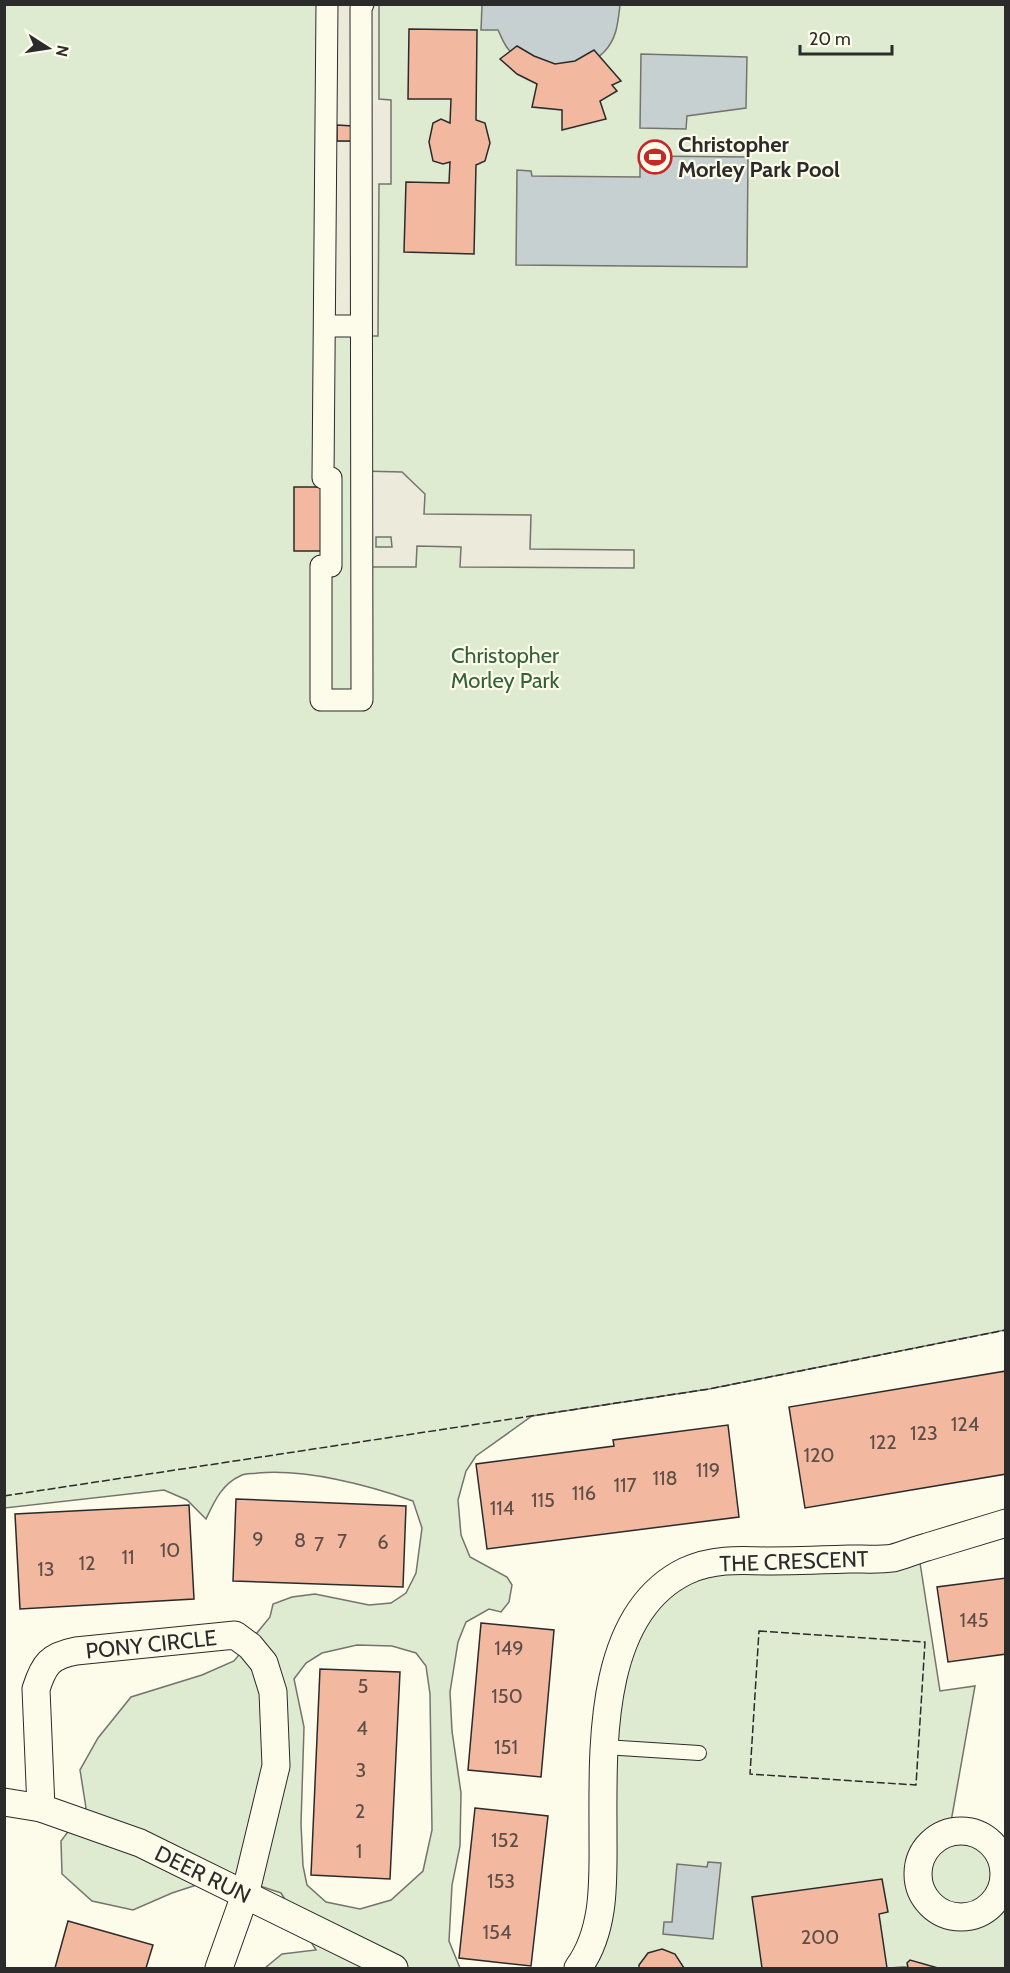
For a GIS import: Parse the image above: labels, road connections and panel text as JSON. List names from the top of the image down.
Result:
{
  "streets": {
    "street": ["THE CRESCENT", "PONY CIRCLE", "DEER RUN"]
  },
  "crossings": [
    ["PONY CIRCLE", "DEER RUN"]
  ],
  "parks": ["Christopher Morley Park"],
  "places": {
    "sports": ["Christopher Morley Park Pool"]
  },
  "house_numbers": [
    "124",
    "123",
    "122",
    "120",
    "119",
    "118",
    "117",
    "116",
    "115",
    "114",
    "9",
    "8",
    "7",
    "6",
    "7",
    "10",
    "11",
    "12",
    "13",
    "145",
    "149",
    "5",
    "150",
    "4",
    "151",
    "3",
    "2",
    "152",
    "1",
    "153",
    "154",
    "200"
  ],
  "scale_bar": "20 m",
  "north": "right"
}
